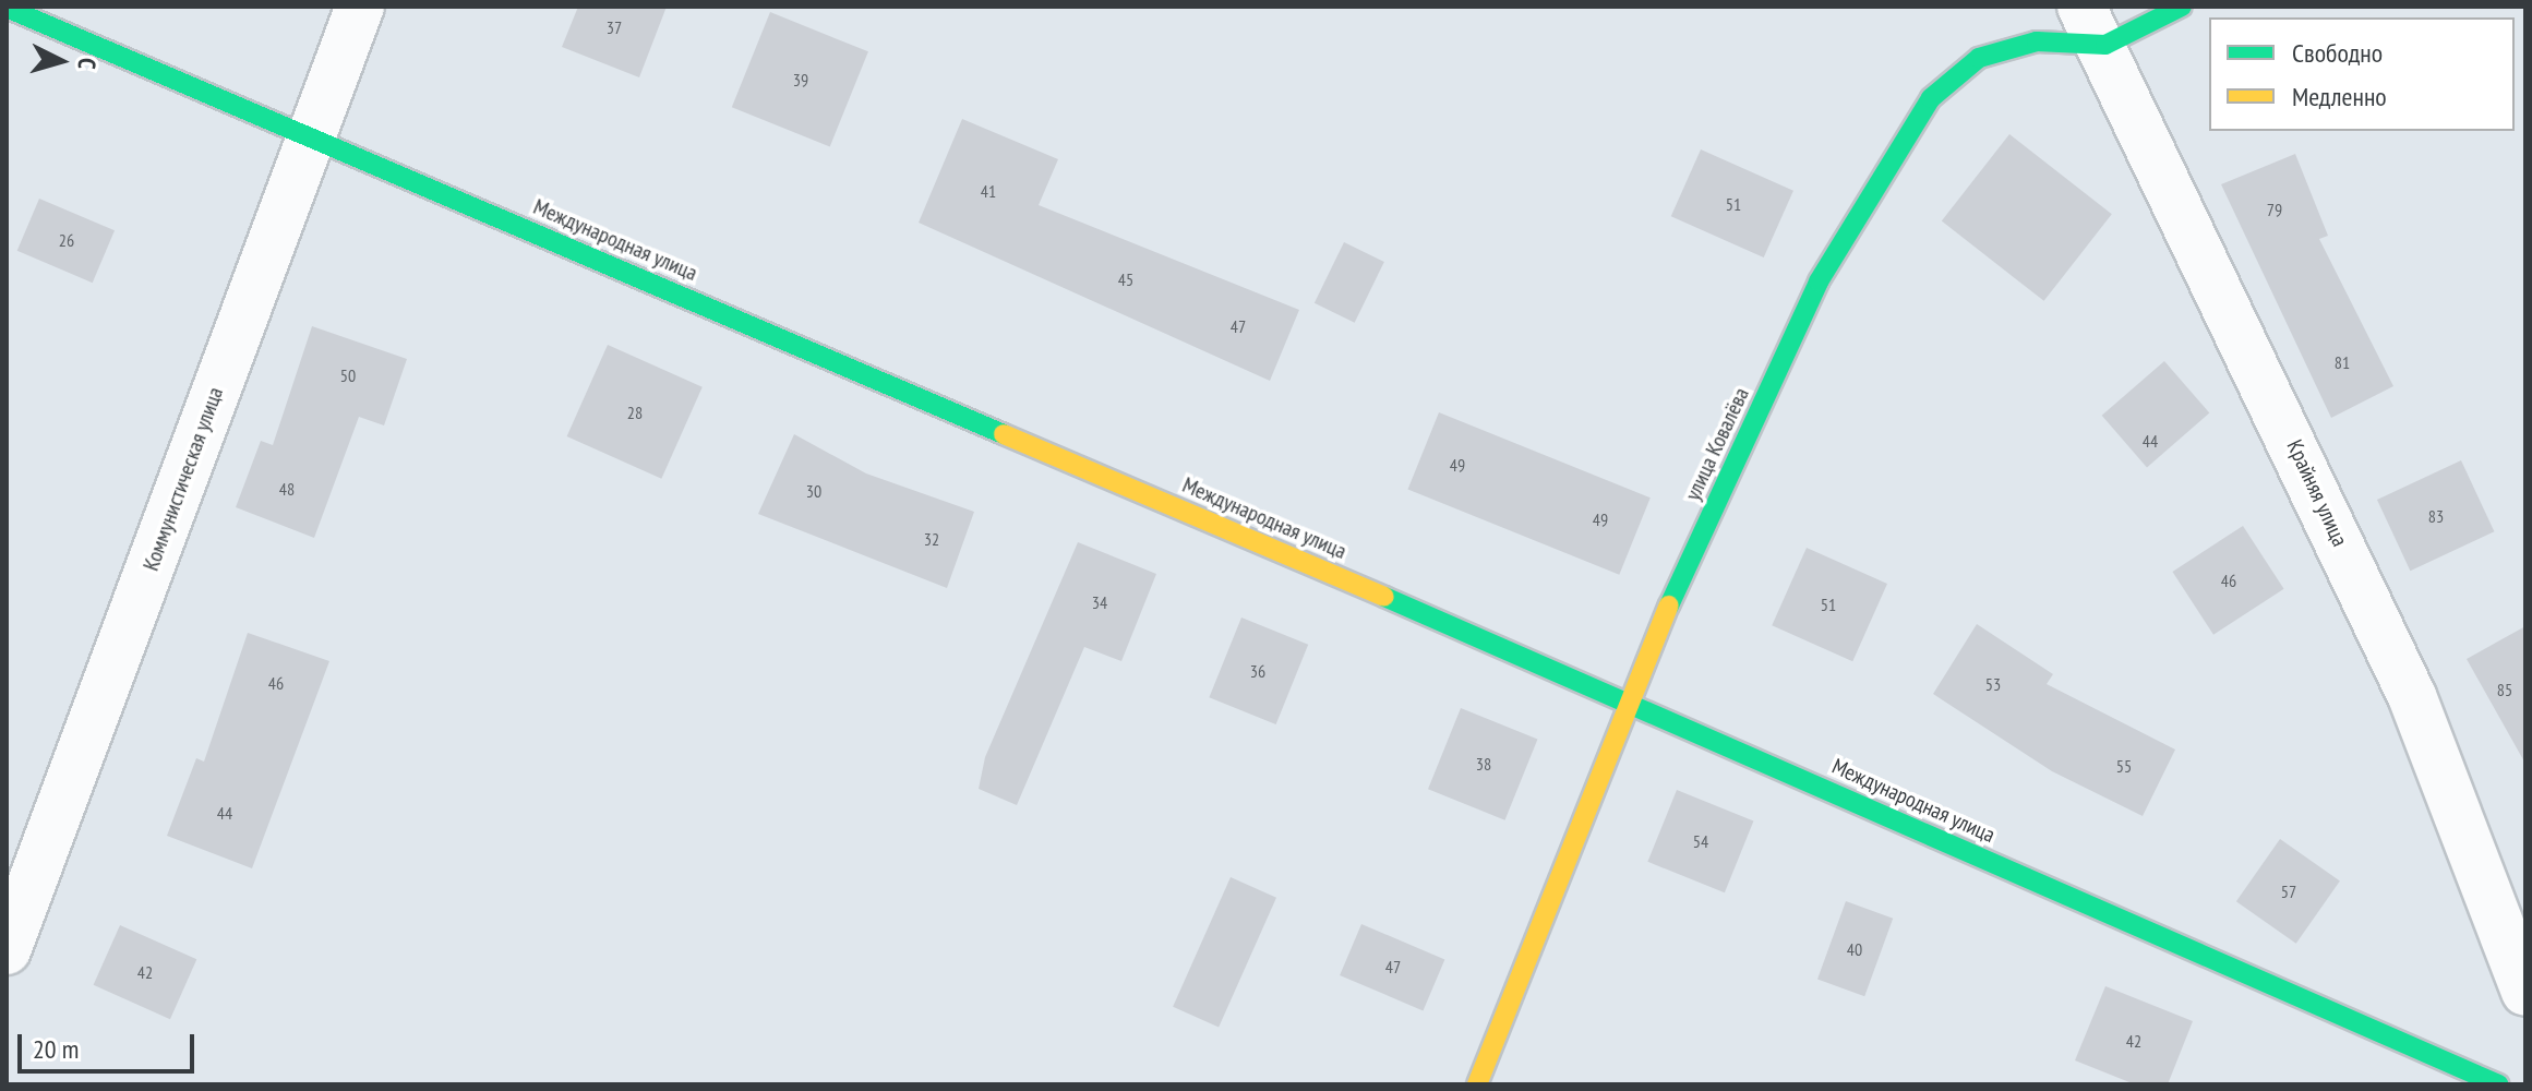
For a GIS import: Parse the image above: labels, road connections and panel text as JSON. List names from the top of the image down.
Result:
{
  "streets": {
    "street": [
      "Международная улица",
      "улица Ковалёва",
      "Коммунистическая улица",
      "Крайняя улица"
    ]
  },
  "crossings": [
    ["Международная улица", "улица Ковалёва"],
    ["Международная улица", "Коммунистическая улица"],
    ["улица Ковалёва", "Крайняя улица"]
  ],
  "house_numbers": [
    "37",
    "39",
    "41",
    "51",
    "79",
    "26",
    "45",
    "47",
    "81",
    "50",
    "28",
    "44",
    "49",
    "48",
    "30",
    "83",
    "49",
    "32",
    "46",
    "34",
    "51",
    "36",
    "46",
    "53",
    "85",
    "38",
    "55",
    "44",
    "54",
    "57",
    "40",
    "47",
    "42",
    "42"
  ],
  "legend": ["Свободно", "Медленно"],
  "scale_bar": "20 m",
  "north": "right"
}
